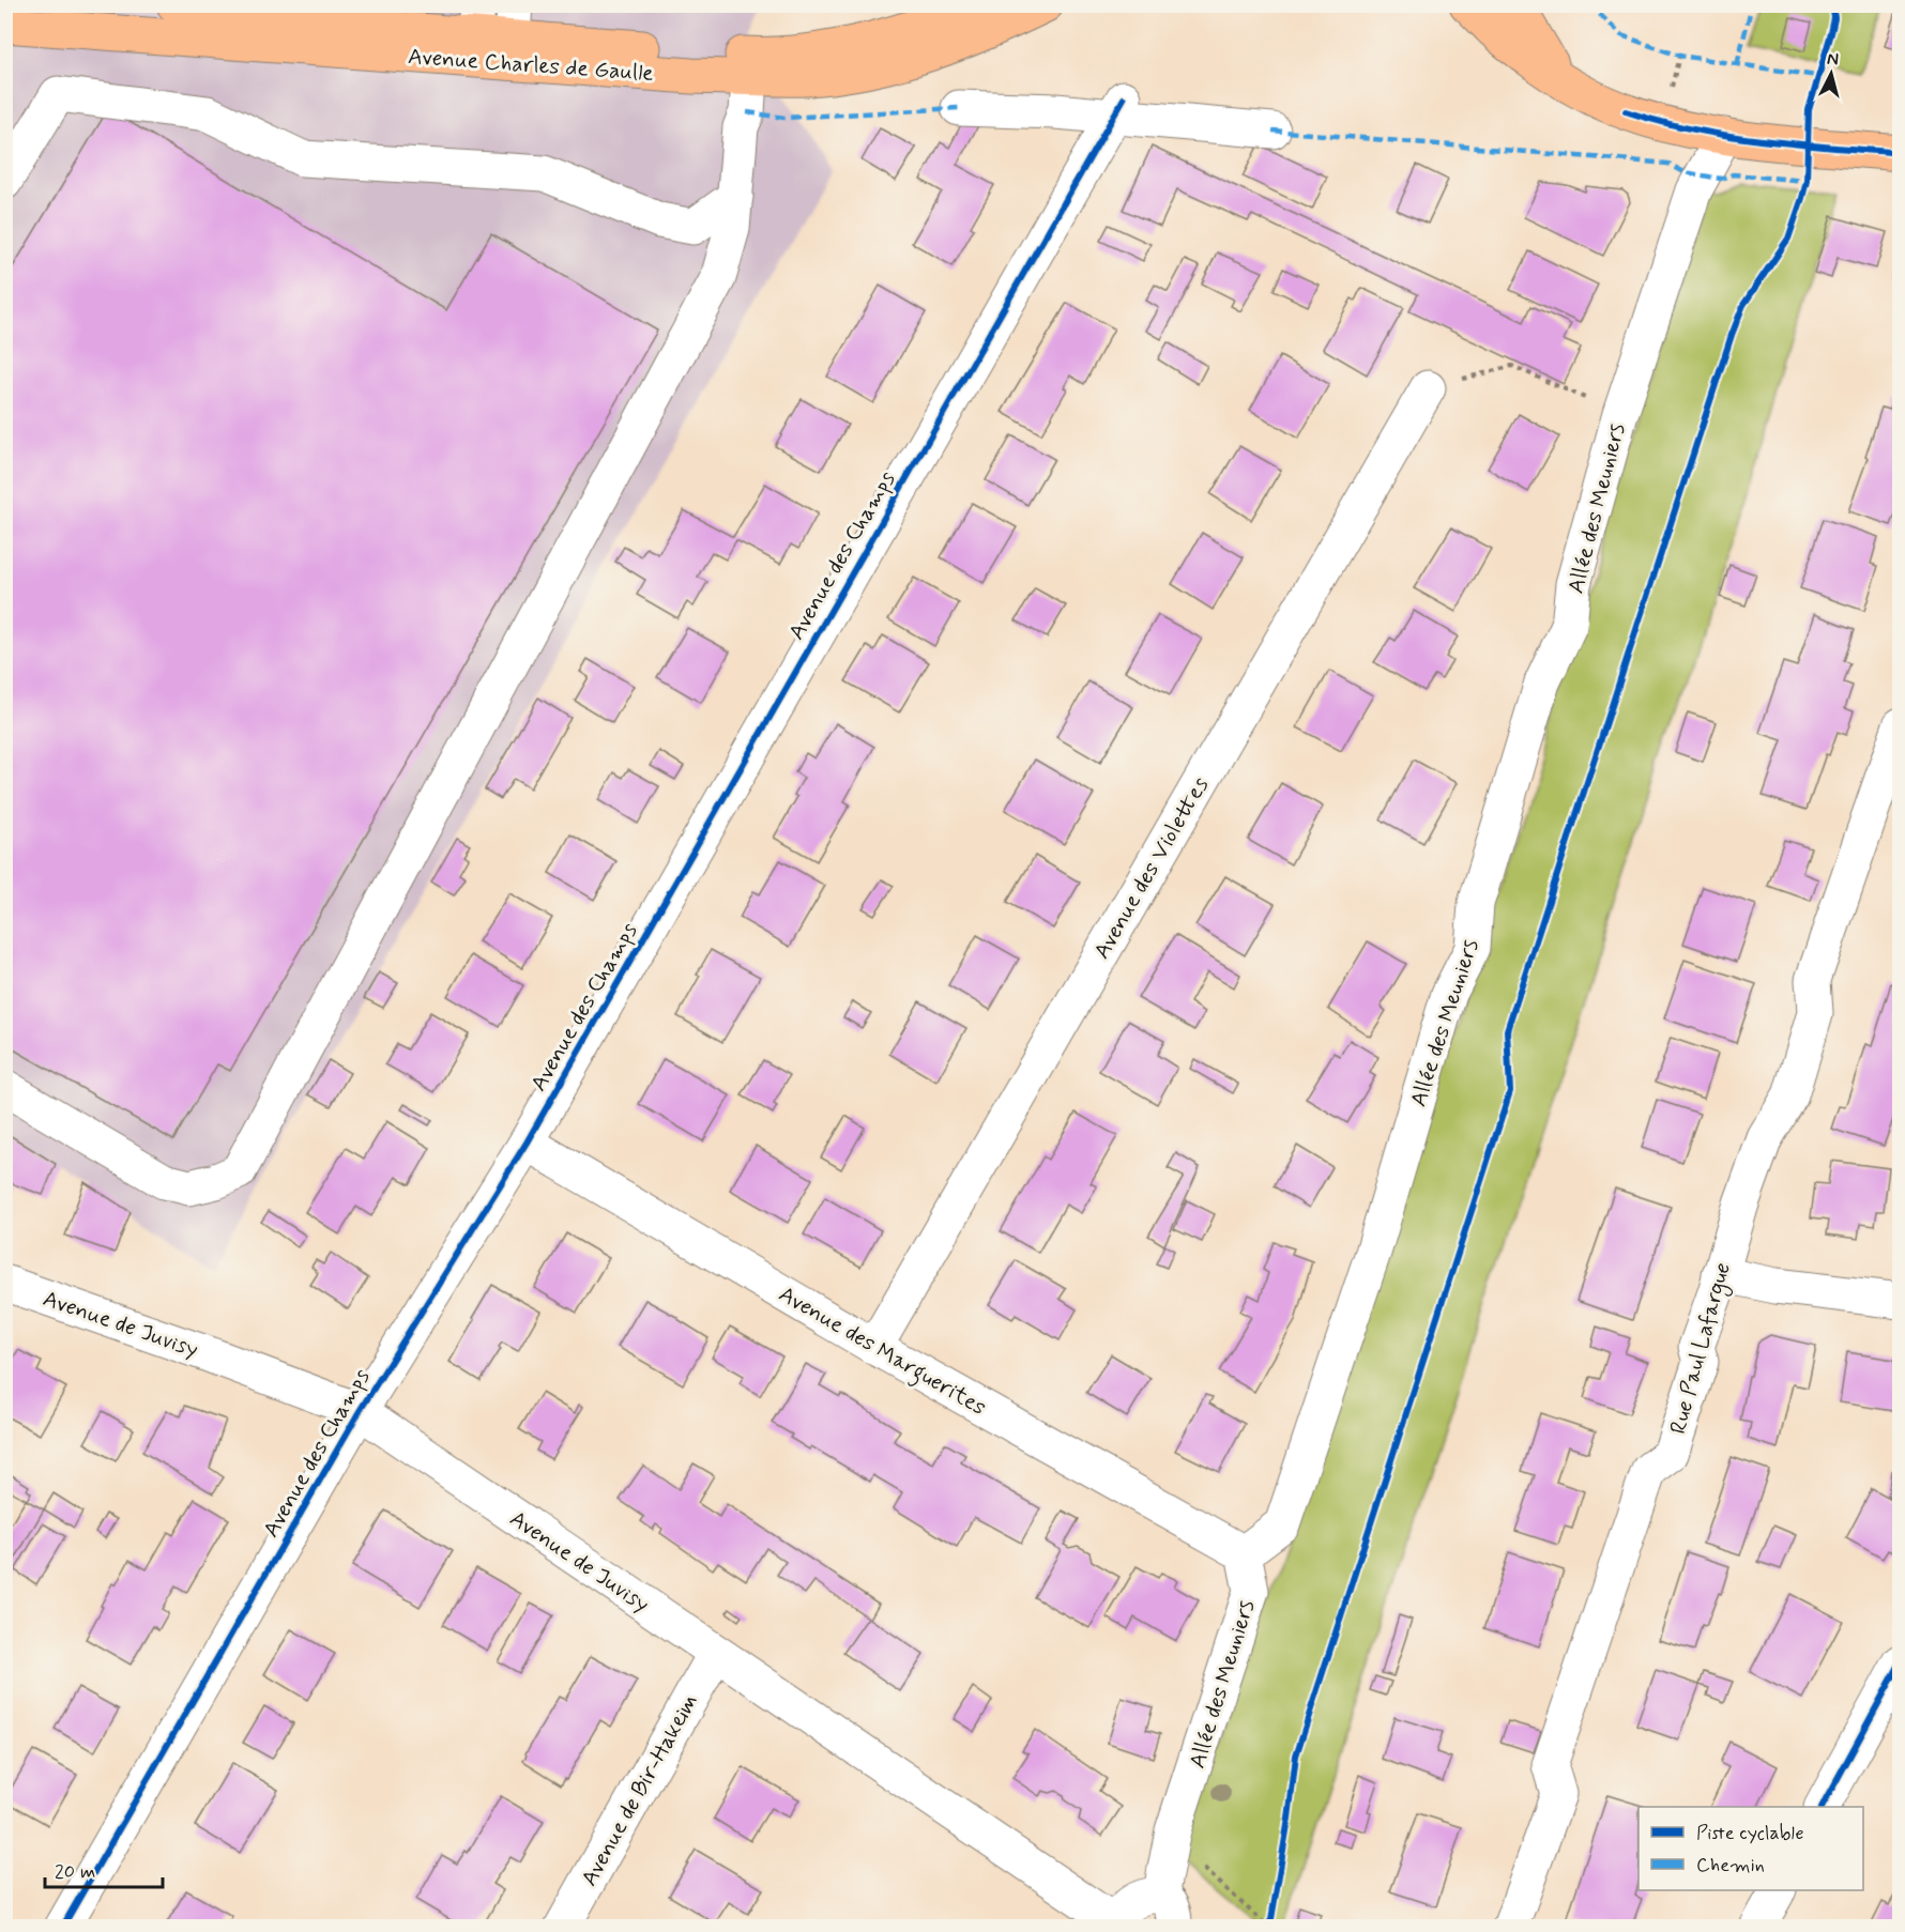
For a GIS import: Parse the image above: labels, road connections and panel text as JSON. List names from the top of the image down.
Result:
{
  "streets": {
    "main road": ["Avenue Charles de Gaulle"],
    "street": [
      "Allée des Meuniers",
      "Avenue des Champs",
      "Avenue des Violettes",
      "Avenue de Juvisy",
      "Rue Paul Lafargue",
      "Avenue des Marguerites",
      "Avenue de Bir-Hakeim"
    ]
  },
  "crossings": [
    ["Allée des Meuniers", "Avenue des Marguerites"],
    ["Avenue des Champs", "Avenue de Juvisy"],
    ["Avenue des Champs", "Avenue des Marguerites"],
    ["Avenue des Violettes", "Avenue des Marguerites"],
    ["Avenue de Juvisy", "Avenue de Bir-Hakeim"]
  ],
  "legend": ["Piste cyclable", "Chemin"],
  "scale_bar": "20 m",
  "north": "top"
}
